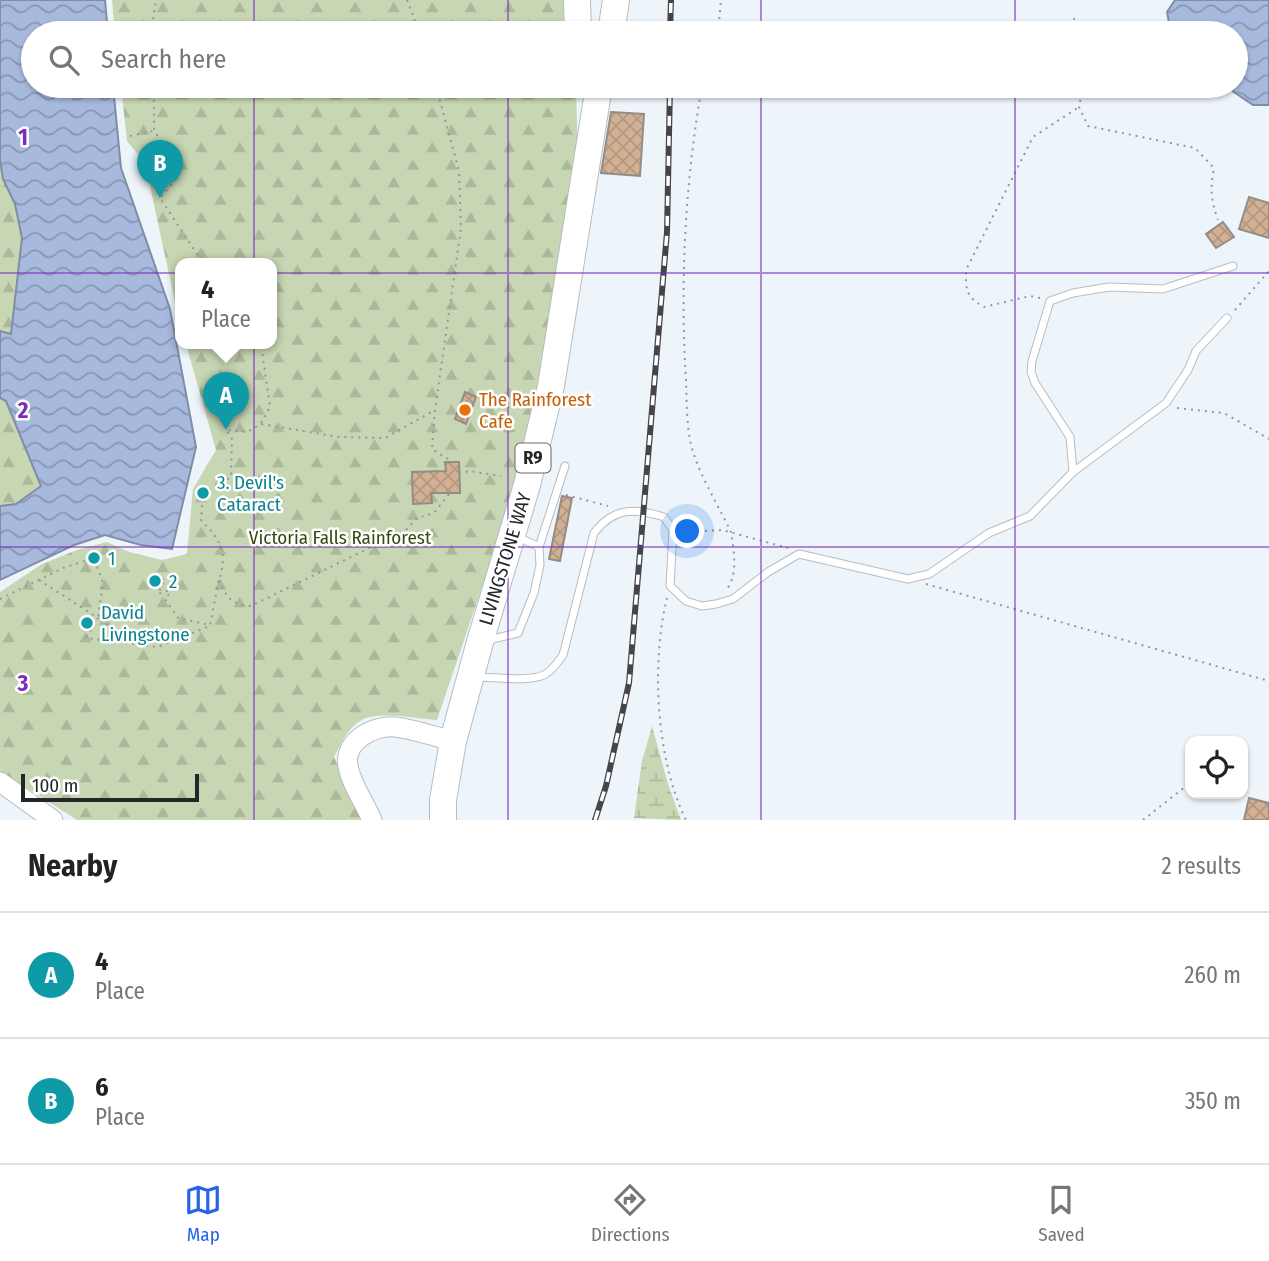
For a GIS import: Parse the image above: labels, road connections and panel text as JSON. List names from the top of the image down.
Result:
{
  "streets": {
    "highway": ["R9", "LIVINGSTONE WAY"]
  },
  "parks": ["Victoria Falls Rainforest"],
  "places": [
    "The Rainforest Cafe",
    "3. Devil's Cataract",
    "1",
    "2",
    "David Livingstone"
  ],
  "scale_bar": "100 m",
  "page": {
    "search": "Search here",
    "pins": ["B", "A"],
    "popup": ["4", "Place"],
    "scale": "100 m",
    "heading": ["Nearby", "2 results"],
    "list": [
      {
        "mark": "A",
        "name": "4",
        "note": "Place",
        "value": "260 m"
      },
      {
        "mark": "B",
        "name": "6",
        "note": "Place",
        "value": "350 m"
      }
    ],
    "nav": ["Map", "Directions", "Saved"]
  },
  "grid": {
    "rows": ["1", "2", "3"]
  }
}
